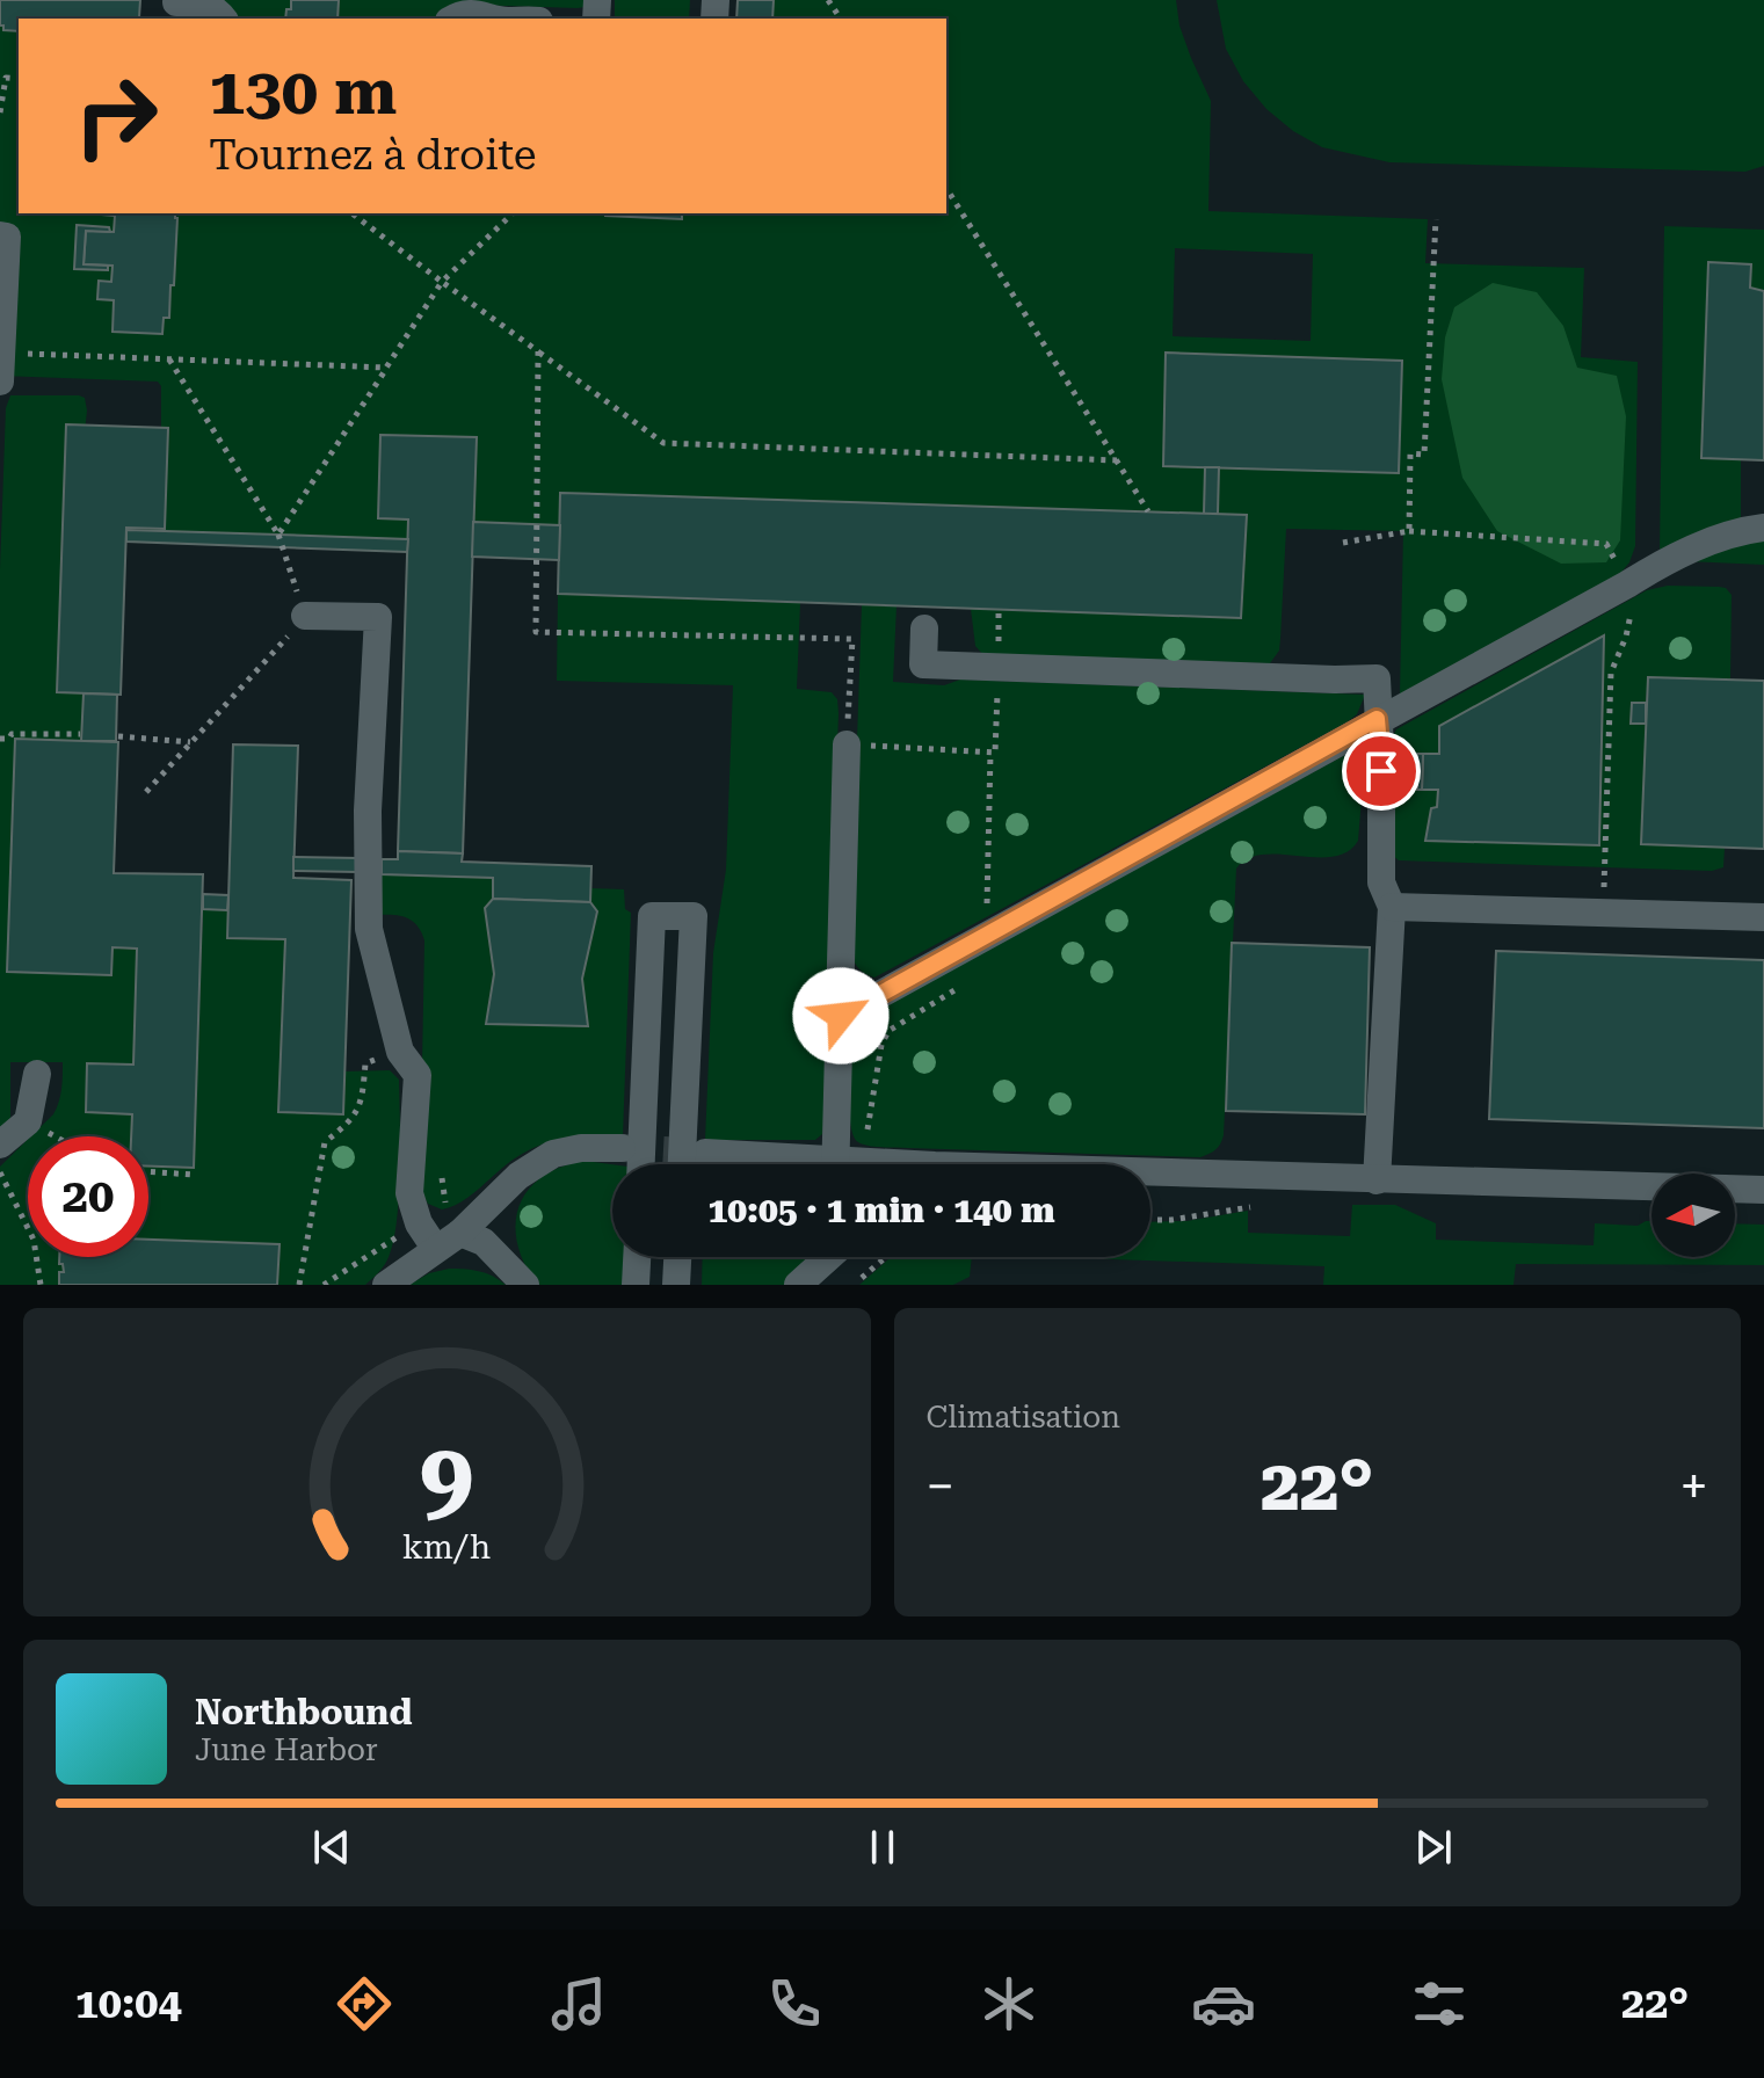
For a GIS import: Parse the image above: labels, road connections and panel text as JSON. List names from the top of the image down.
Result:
{
  "north": "left",
  "page": {
    "turn": ["130 m", "Tournez à droite"],
    "limit": "20",
    "trip": "10:05 · 1 min · 140 m",
    "tile": "Climatisation",
    "heat": ["−", "22°", "+"],
    "song": ["Northbound", "June Harbor"],
    "tabs": ["10:04", "22°"],
    "gauge": ["9", "km/h"]
  }
}
